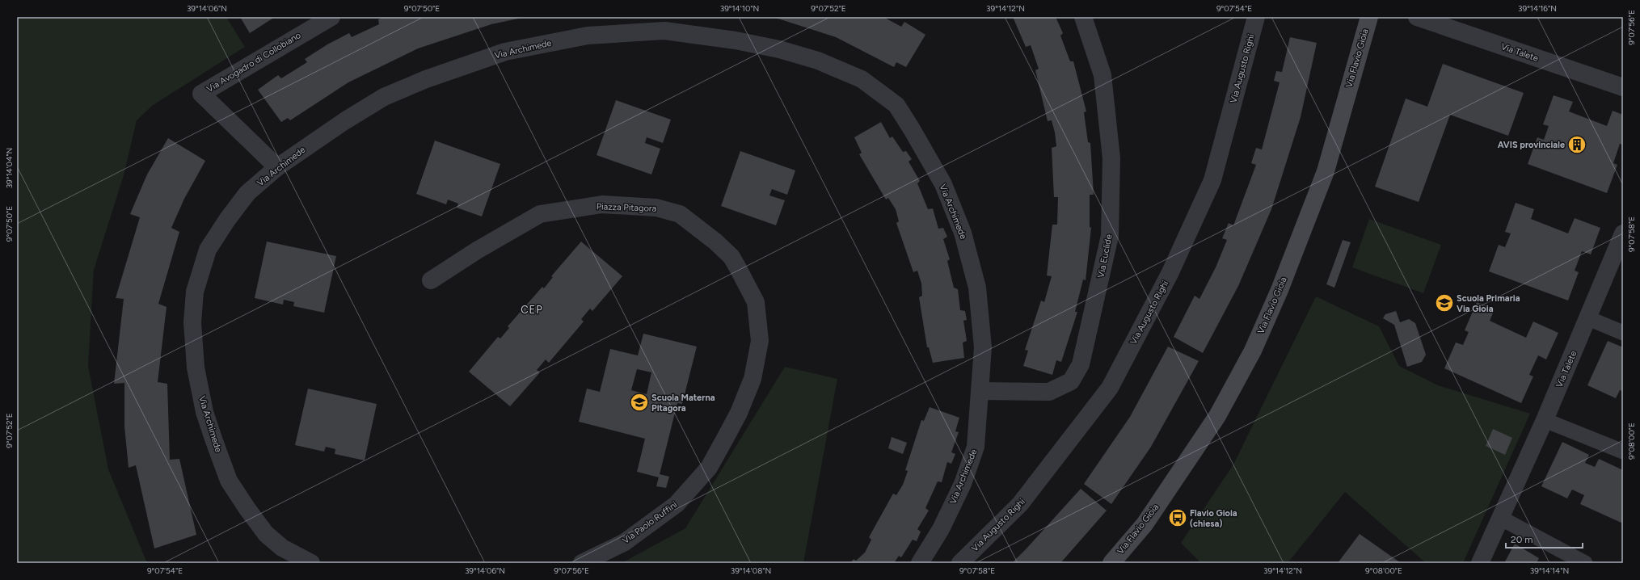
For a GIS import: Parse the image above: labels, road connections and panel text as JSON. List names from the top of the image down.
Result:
{
  "streets": {
    "main road": ["Via Flavio Gioia"],
    "street": [
      "Via Archimede",
      "Via Talete",
      "Via Avogadro di Collobiano",
      "Via Augusto Righi",
      "Piazza Pitagora",
      "Via Euclide",
      "Via Paolo Ruffini"
    ]
  },
  "crossings": [
    ["Via Archimede", "Via Avogadro di Collobiano"],
    ["Via Archimede", "Via Euclide"],
    ["Piazza Pitagora", "Via Paolo Ruffini"]
  ],
  "districts": ["CEP"],
  "places": {
    "building": ["AVIS provinciale"],
    "school or university": ["Scuola Primaria Via Gioia", "Scuola Materna Pitagora"],
    "bus stop": ["Flavio Gioia (chiesa)"]
  },
  "scale_bar": "20 m",
  "coordinates": [
    "39°14'06\"N",
    "9°07'50\"E",
    "39°14'10\"N",
    "9°07'52\"E",
    "39°14'12\"N",
    "9°07'54\"E",
    "39°14'16\"N",
    "9°07'56\"E",
    "39°14'04\"N",
    "9°07'58\"E",
    "9°08'00\"E",
    "39°14'08\"N",
    "39°14'14\"N"
  ]
}
